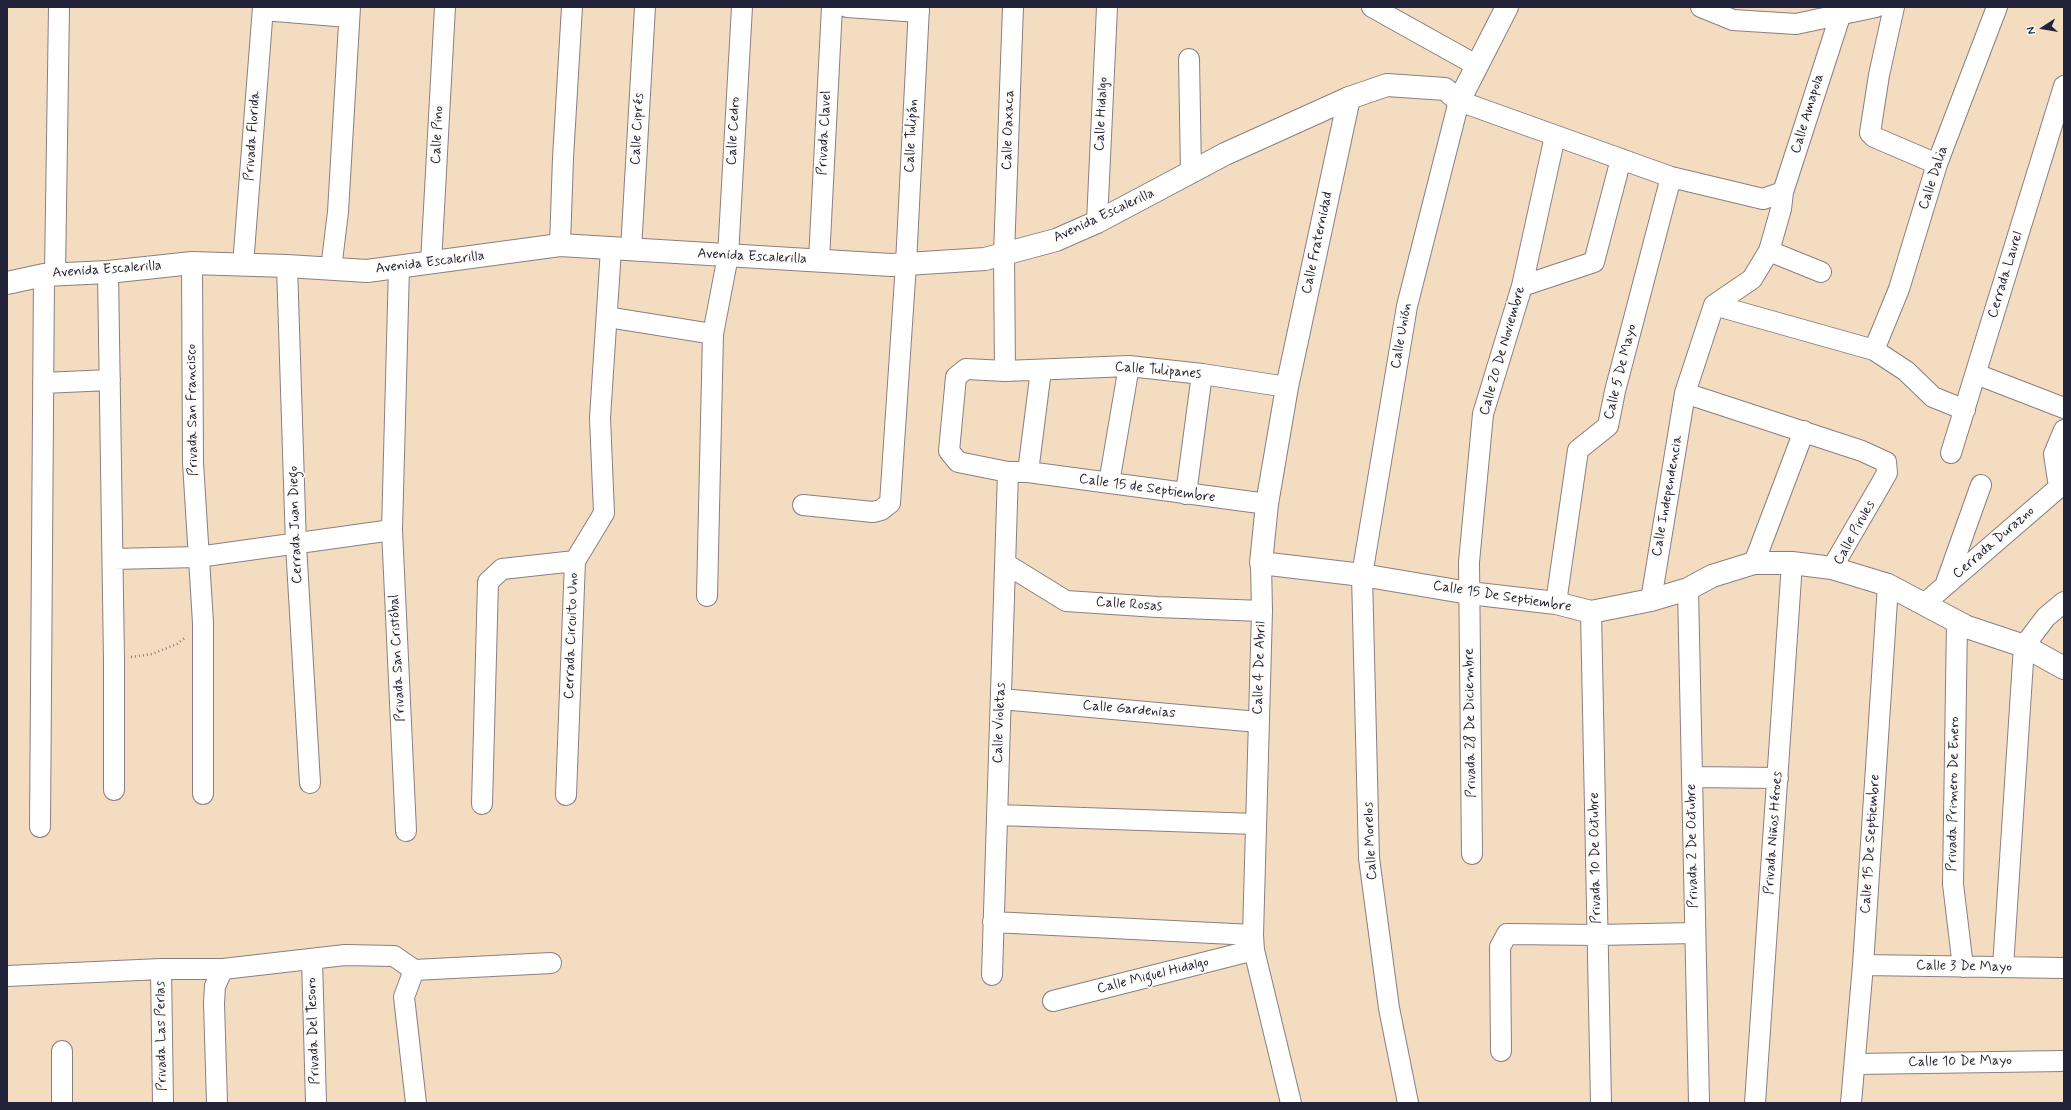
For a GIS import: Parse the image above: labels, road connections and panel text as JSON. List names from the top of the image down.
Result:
{
  "streets": {
    "main road": [
      "Avenida Escalerilla",
      "Calle Fraternidad",
      "Calle Pirules",
      "Calle 15 De Septiembre",
      "Calle 4 De Abril"
    ],
    "street": [
      "Calle Hidalgo",
      "Calle Amapola",
      "Calle Ciprés",
      "Calle Oaxaca",
      "Calle Cedro",
      "Privada Clavel",
      "Calle Pino",
      "Privada Florida",
      "Calle Tulipán",
      "Calle Dalia",
      "Cerrada Laurel",
      "Calle Unión",
      "Calle 20 De Noviembre",
      "Calle Tulipanes",
      "Calle 5 De Mayo",
      "Privada San Francisco",
      "Calle 15 de Septiembre",
      "Calle Independencia",
      "Cerrada Juan Diego",
      "Cerrada Durazno",
      "Calle Rosas",
      "Cerrada Circuito Uno",
      "Privada San Cristóbal",
      "Calle Gardenias",
      "Calle Violetas",
      "Privada 28 De Diciembre",
      "Privada Primero De Enero",
      "Privada Niños Héroes",
      "Calle Morelos",
      "Privada 2 De Octubre",
      "Privada 10 De Octubre",
      "Calle 3 De Mayo",
      "Calle Miguel Hidalgo",
      "Privada Del Tesoro",
      "Privada Las Perlas",
      "Calle 10 De Mayo"
    ]
  },
  "crossings": [
    ["Calle Hidalgo", "Avenida Escalerilla"],
    ["Calle Amapola", "Calle Independencia"],
    ["Calle Ciprés", "Avenida Escalerilla"],
    ["Calle Ciprés", "Cerrada Circuito Uno"],
    ["Calle Oaxaca", "Avenida Escalerilla"],
    ["Calle Oaxaca", "Calle Tulipanes"],
    ["Calle Cedro", "Avenida Escalerilla"],
    ["Privada Clavel", "Avenida Escalerilla"],
    ["Calle Pino", "Avenida Escalerilla"],
    ["Privada Florida", "Avenida Escalerilla"],
    ["Calle Tulipán", "Avenida Escalerilla"],
    ["Avenida Escalerilla", "Calle Fraternidad"],
    ["Avenida Escalerilla", "Calle Unión"],
    ["Avenida Escalerilla", "Privada San Francisco"],
    ["Avenida Escalerilla", "Cerrada Juan Diego"],
    ["Avenida Escalerilla", "Privada San Cristóbal"],
    ["Calle Fraternidad", "Calle Tulipanes"],
    ["Calle Fraternidad", "Calle 4 De Abril"],
    ["Calle Unión", "Calle 15 De Septiembre"],
    ["Calle Unión", "Calle Morelos"],
    ["Calle 20 De Noviembre", "Calle 15 De Septiembre"],
    ["Calle 20 De Noviembre", "Privada 28 De Diciembre"],
    ["Calle Tulipanes", "Calle 4 De Abril"],
    ["Calle Tulipanes", "Calle Violetas"],
    ["Calle 5 De Mayo", "Calle 15 De Septiembre"],
    ["Calle 15 de Septiembre", "Calle 4 De Abril"],
    ["Calle Independencia", "Calle Pirules"],
    ["Calle Independencia", "Calle 15 De Septiembre"],
    ["Calle Pirules", "Cerrada Durazno"],
    ["Calle Pirules", "Calle 15 De Septiembre"],
    ["Calle Pirules", "Privada Primero De Enero"],
    ["Calle 15 De Septiembre", "Calle 4 De Abril"],
    ["Calle 15 De Septiembre", "Privada 28 De Diciembre"],
    ["Calle 15 De Septiembre", "Privada Niños Héroes"],
    ["Calle 15 De Septiembre", "Calle Morelos"],
    ["Calle 15 De Septiembre", "Privada 2 De Octubre"],
    ["Calle 15 De Septiembre", "Privada 10 De Octubre"],
    ["Calle 15 De Septiembre", "Calle 3 De Mayo"],
    ["Calle 15 De Septiembre", "Calle 10 De Mayo"],
    ["Calle Rosas", "Calle 4 De Abril"],
    ["Calle Rosas", "Calle Violetas"],
    ["Calle 4 De Abril", "Calle Gardenias"],
    ["Calle 4 De Abril", "Calle Miguel Hidalgo"],
    ["Calle Gardenias", "Calle Violetas"],
    ["Privada Primero De Enero", "Calle 3 De Mayo"]
  ],
  "north": "left"
}
